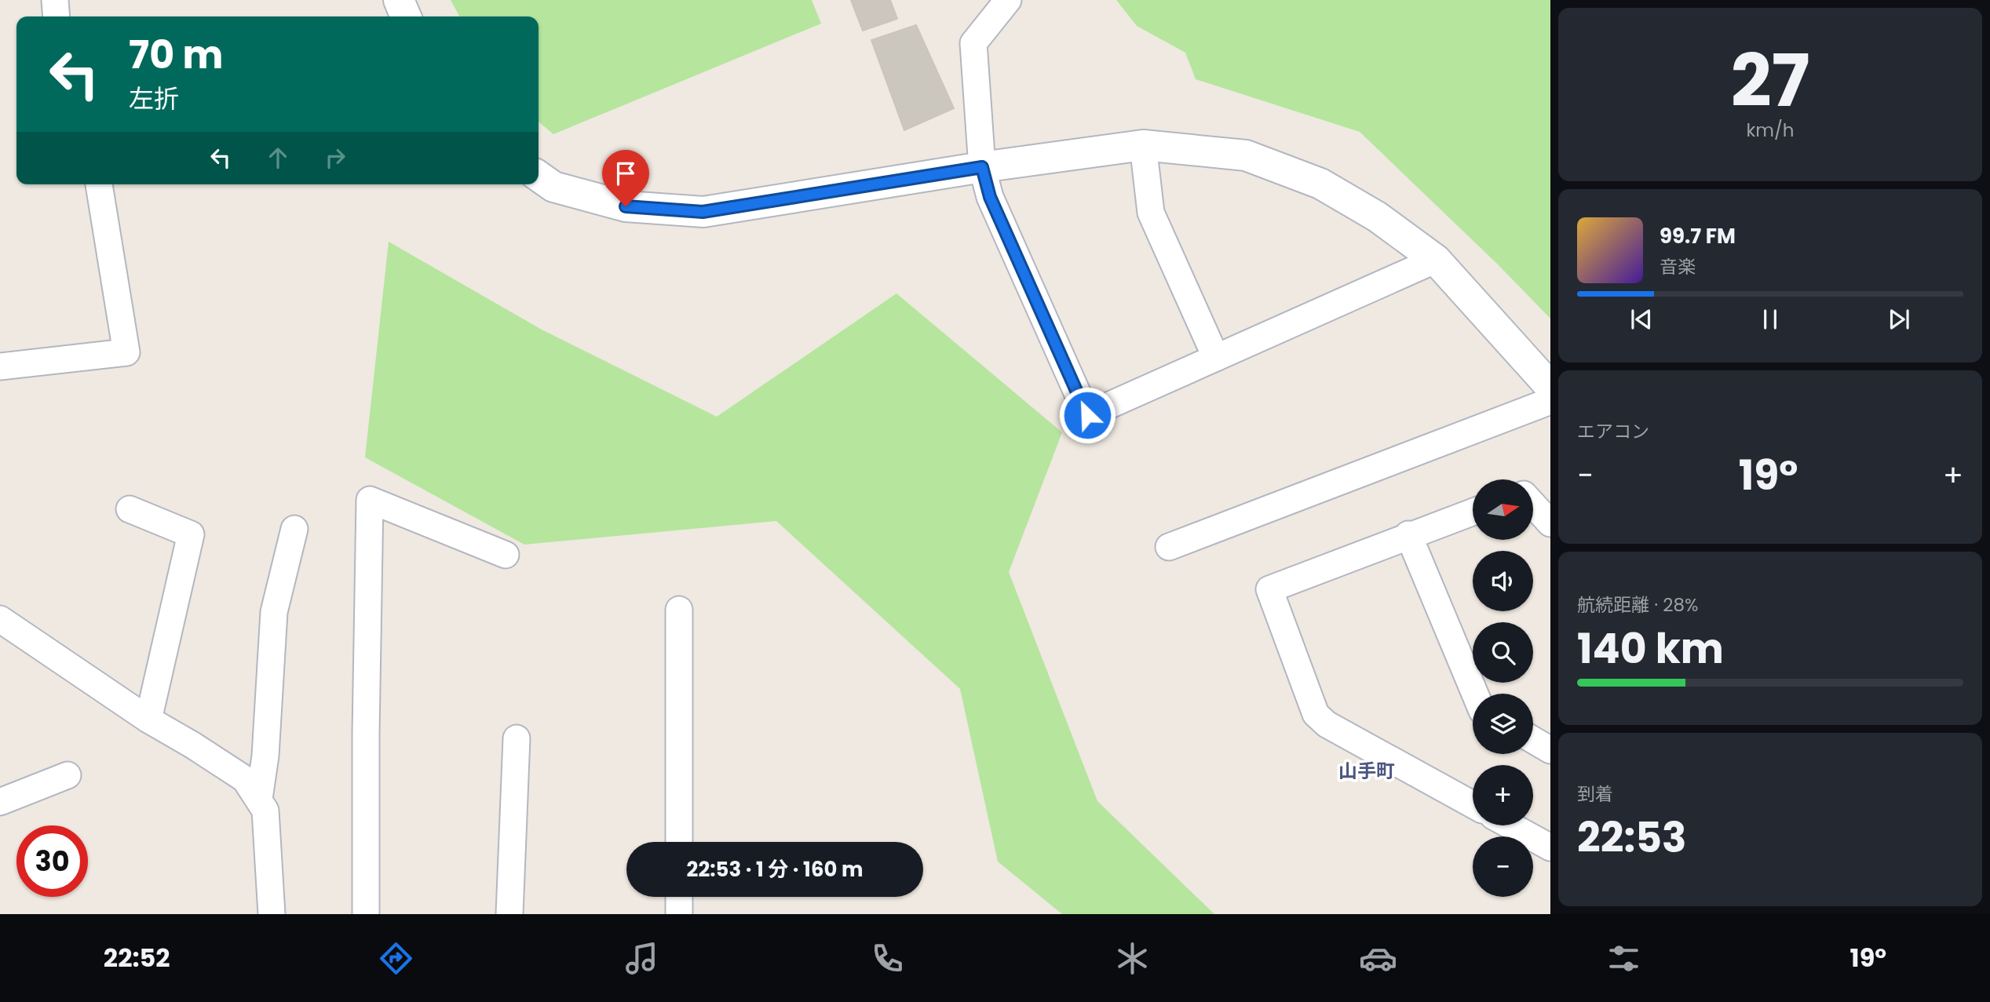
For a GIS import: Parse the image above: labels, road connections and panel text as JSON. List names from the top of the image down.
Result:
{
  "districts": ["山手町"],
  "north": "right",
  "page": {
    "tile": [
      ["27", "km/h"],
      "エアコン",
      ["航続距離 · 28%", "140 km"],
      ["到着", "22:53"]
    ],
    "turn": ["70 m", "左折"],
    "song": ["99.7 FM", "音楽"],
    "heat": ["−", "19°", "+"],
    "map_buttons": ["+", "−"],
    "limit": "30",
    "trip": "22:53 · 1 分 · 160 m",
    "tabs": ["22:52", "19°"]
  }
}
